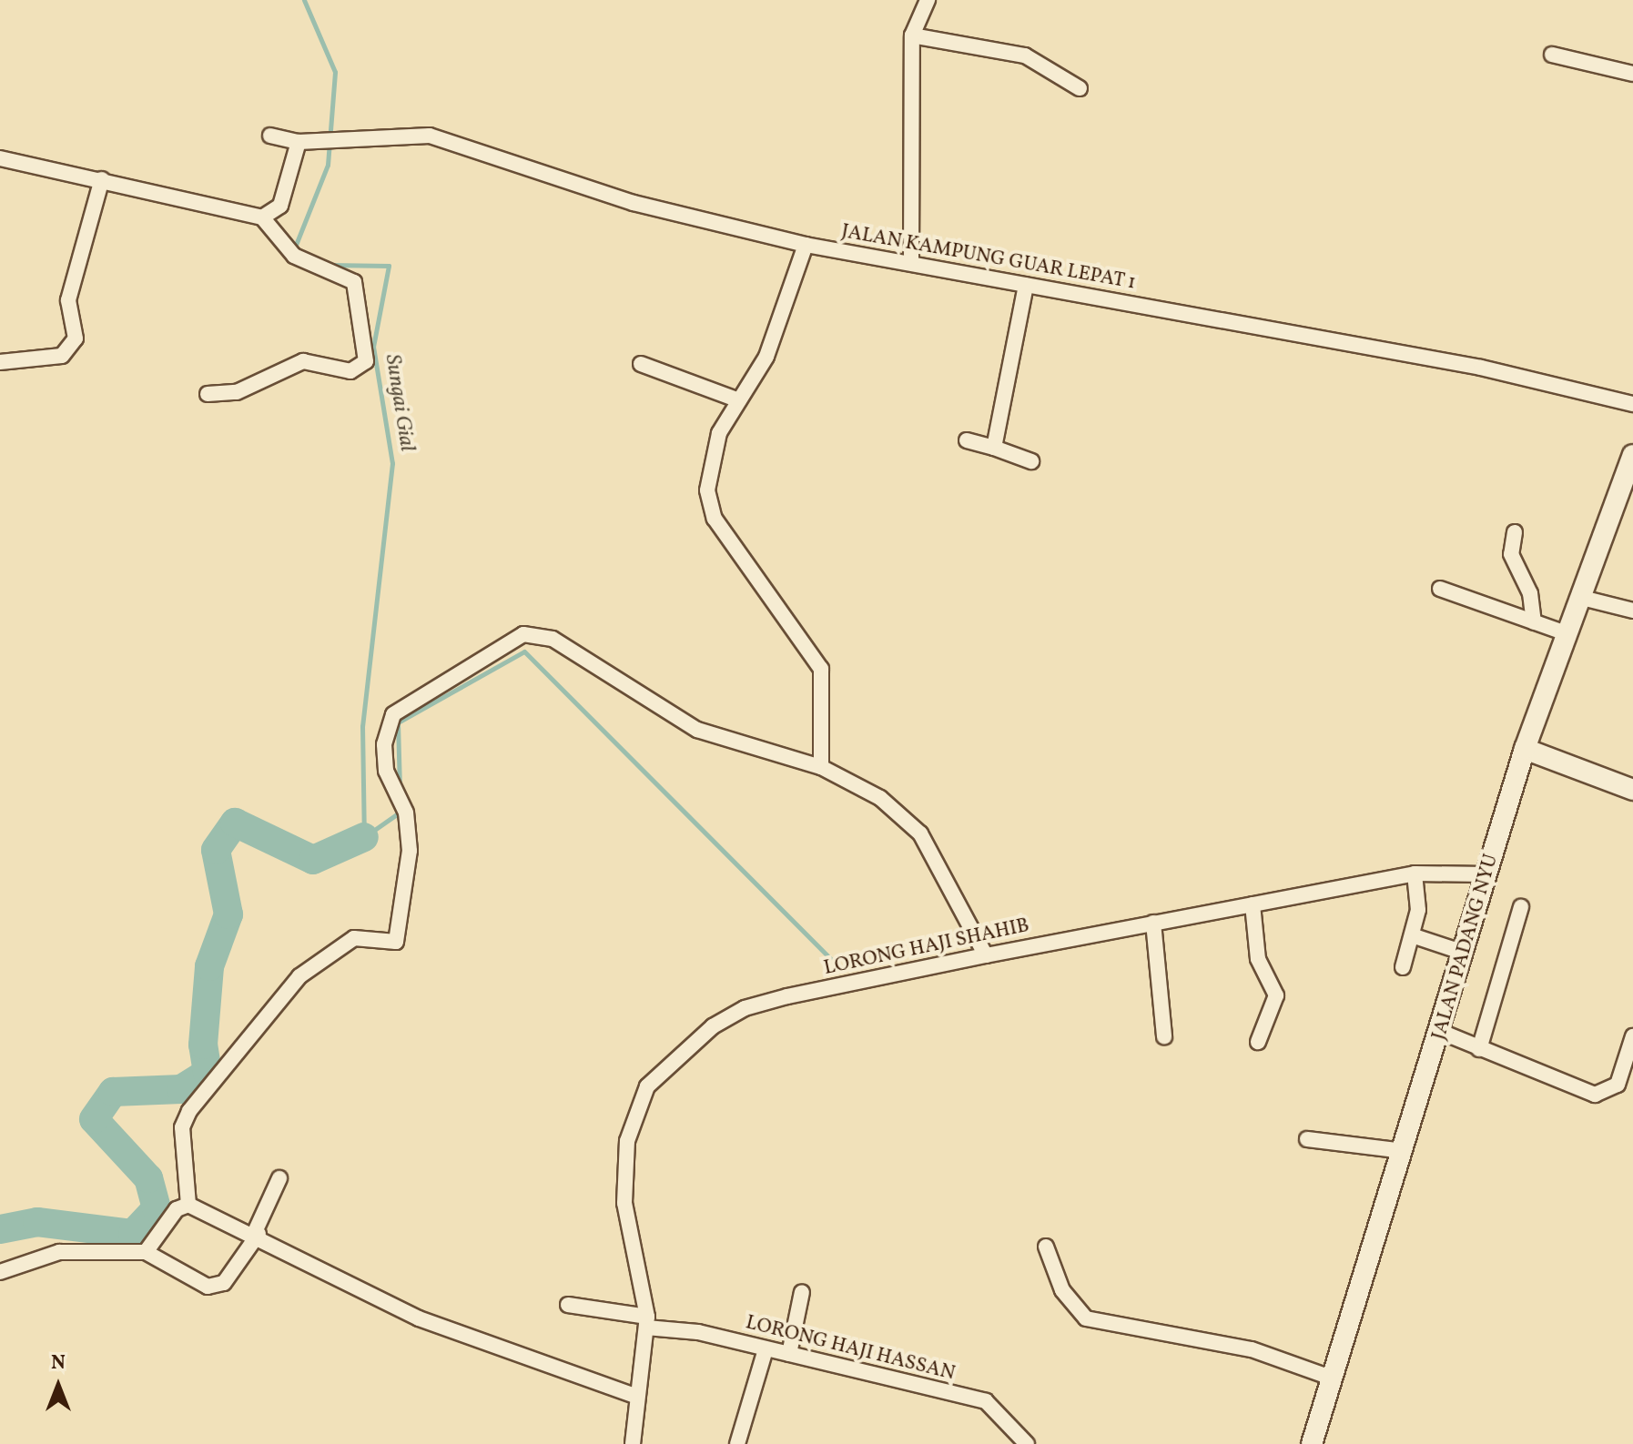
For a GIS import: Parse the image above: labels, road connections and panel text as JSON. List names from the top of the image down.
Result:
{
  "streets": {
    "street": [
      "JALAN KAMPUNG GUAR LEPAT 1",
      "LORONG HAJI SHAHIB",
      "JALAN PADANG NYU",
      "LORONG HAJI HASSAN"
    ]
  },
  "crossings": [
    ["LORONG HAJI SHAHIB", "JALAN PADANG NYU"],
    ["LORONG HAJI SHAHIB", "LORONG HAJI HASSAN"]
  ],
  "water": ["Sungai Gial"],
  "north": "top"
}
